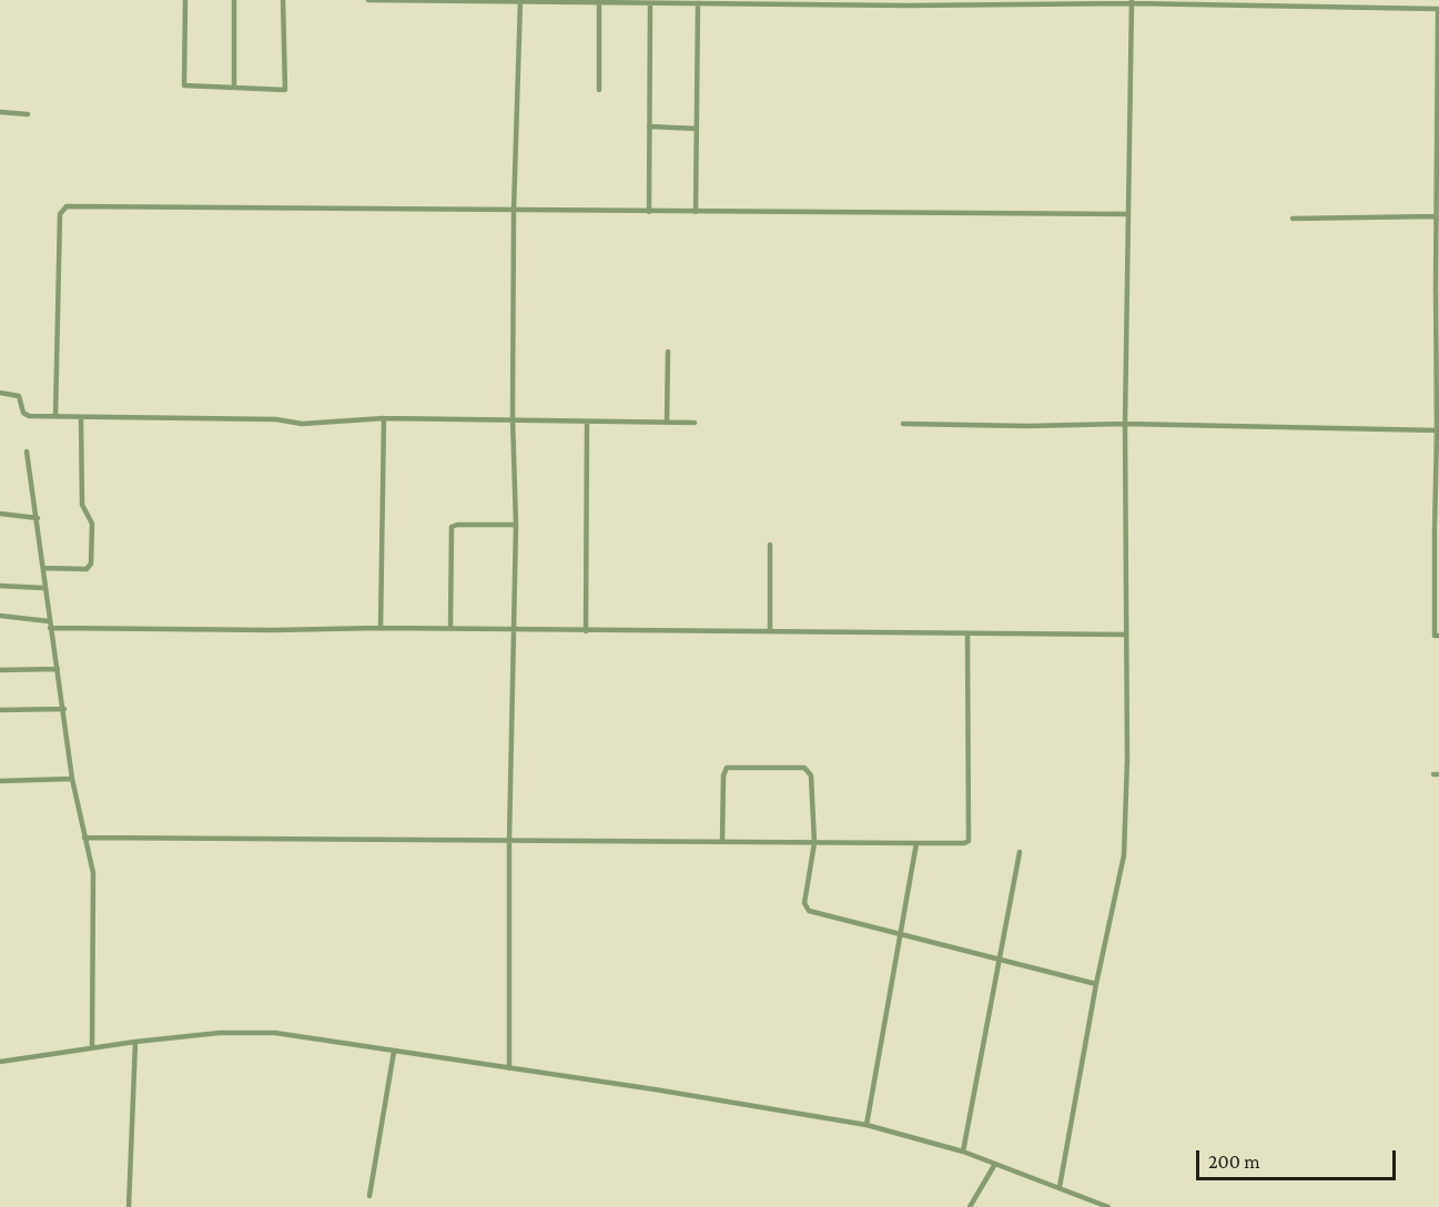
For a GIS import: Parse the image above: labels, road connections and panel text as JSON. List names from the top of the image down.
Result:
{
  "scale_bar": "200 m"
}
